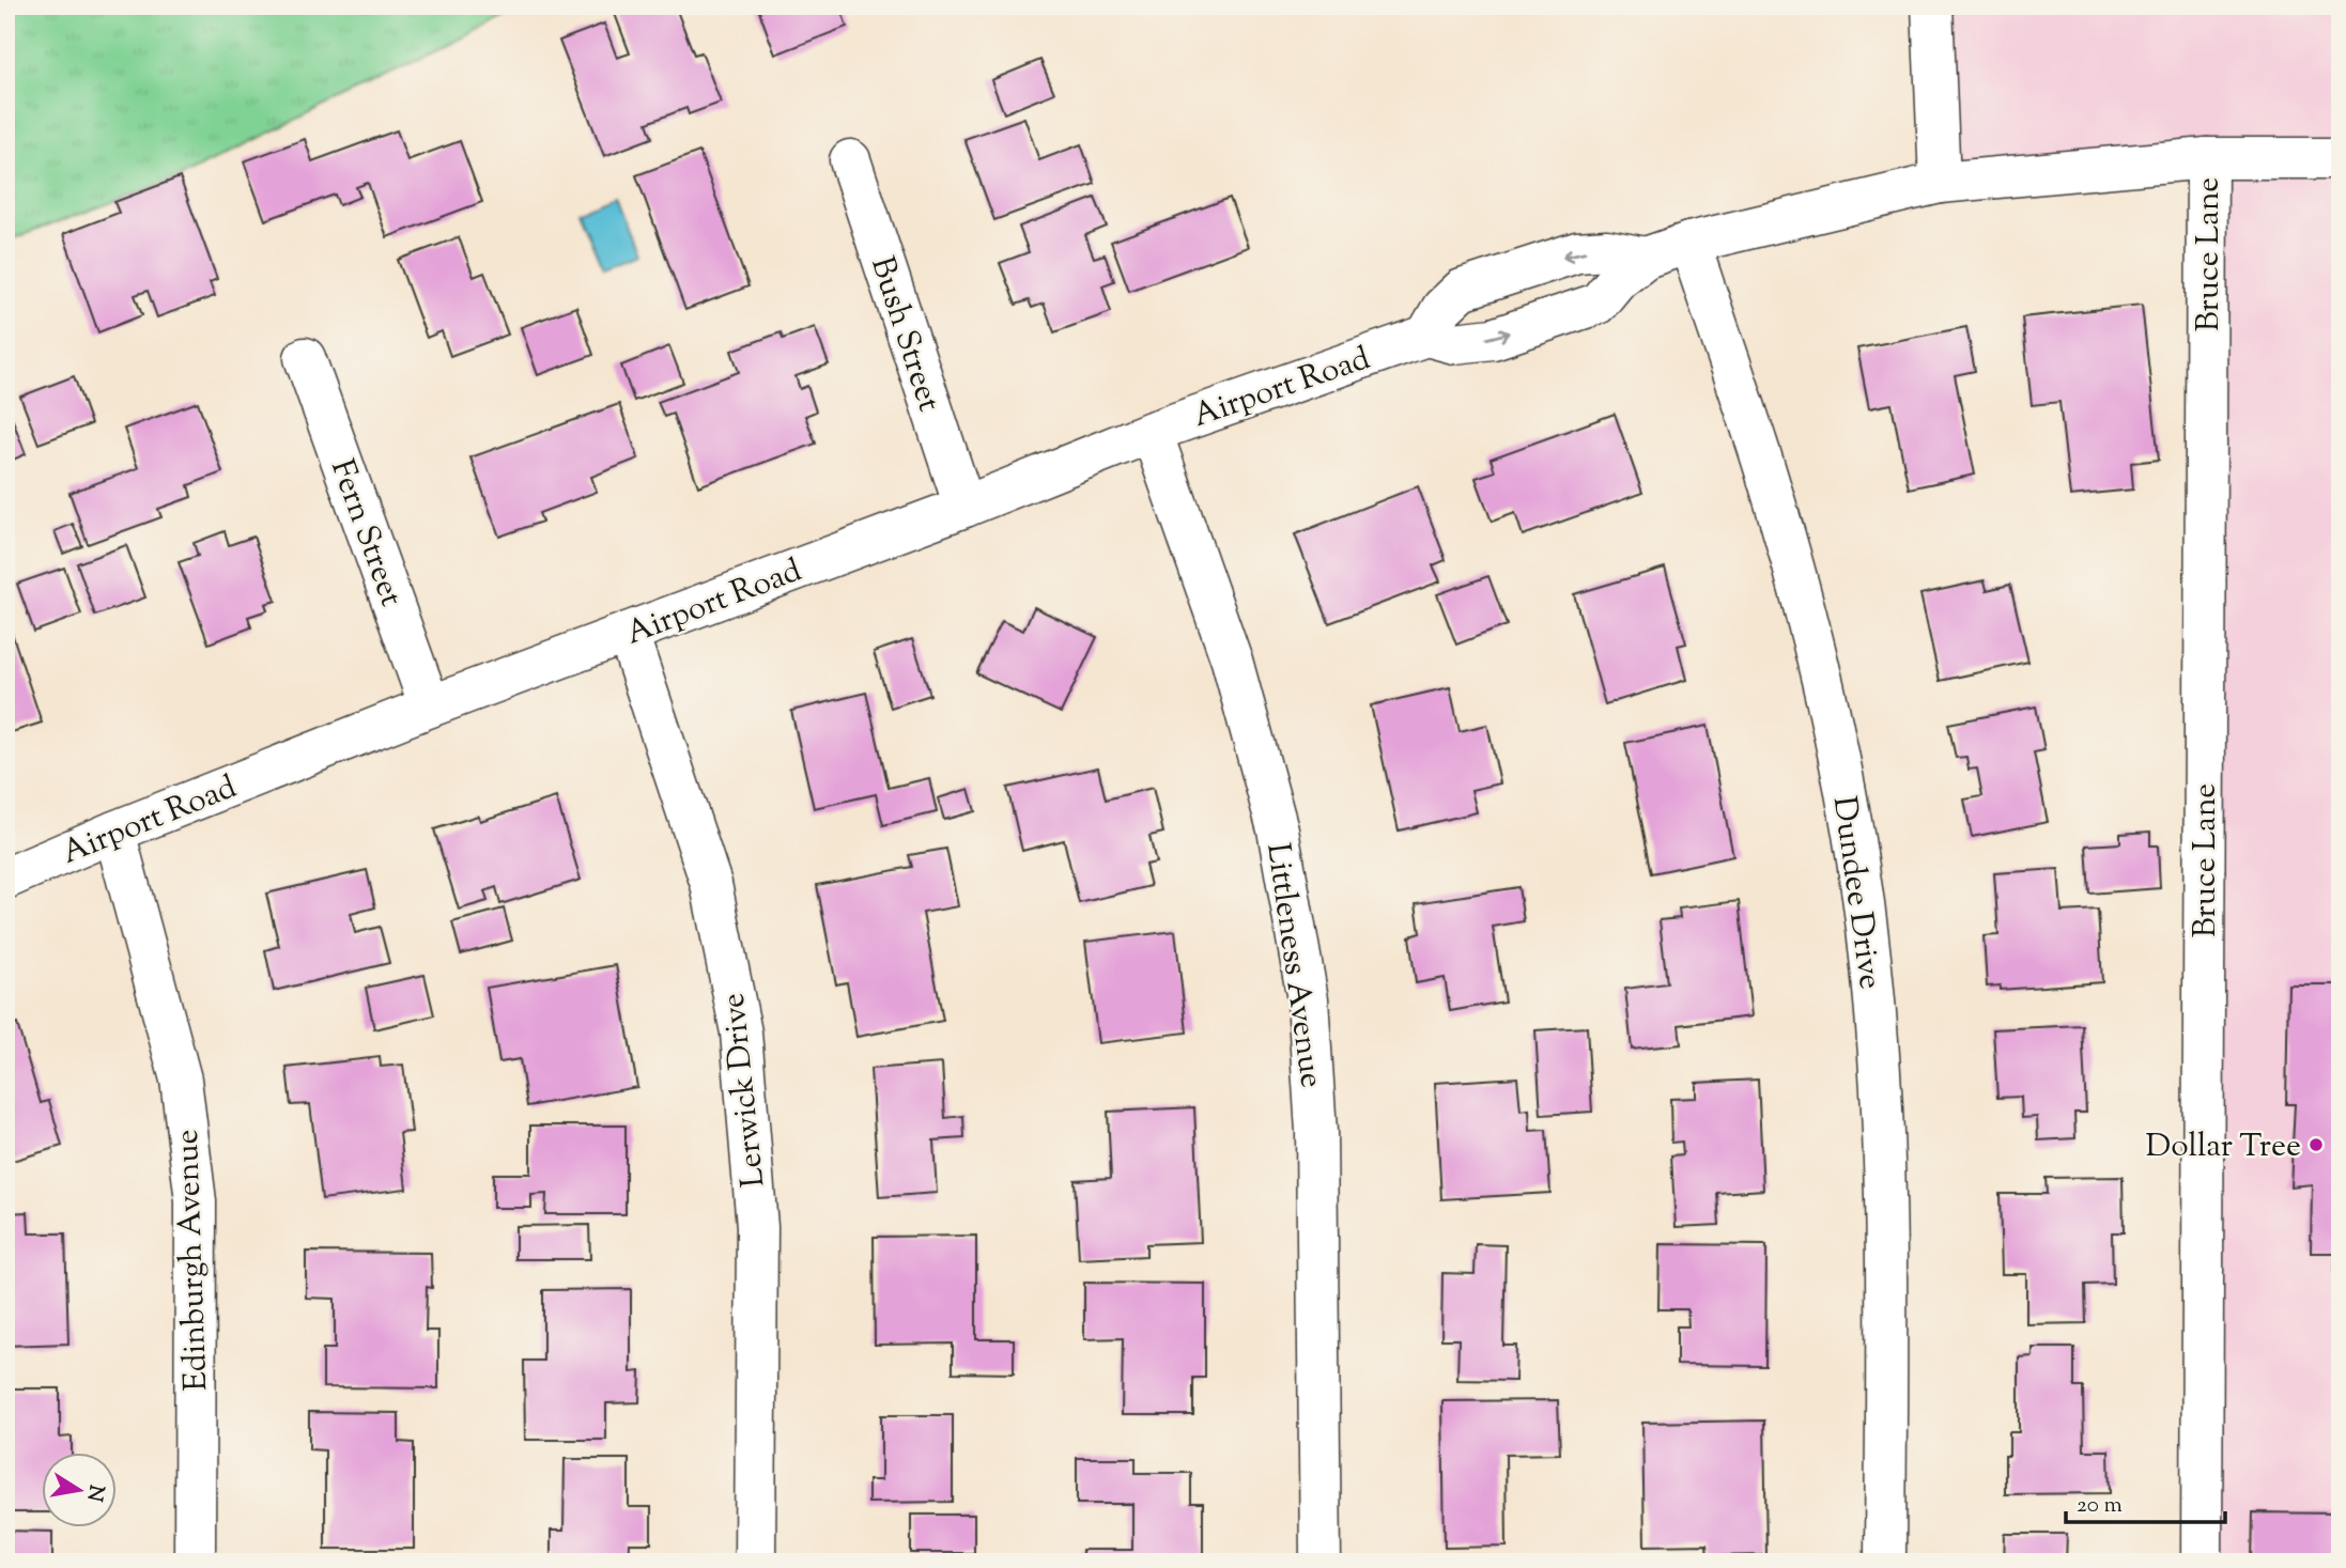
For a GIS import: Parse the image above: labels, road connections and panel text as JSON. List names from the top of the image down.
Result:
{
  "streets": {
    "street": [
      "Bruce Lane",
      "Bush Street",
      "Airport Road",
      "Fern Street",
      "Dundee Drive",
      "Littleness Avenue",
      "Lerwick Drive",
      "Edinburgh Avenue"
    ]
  },
  "crossings": [
    ["Bruce Lane", "Airport Road"],
    ["Bush Street", "Airport Road"],
    ["Airport Road", "Fern Street"],
    ["Airport Road", "Dundee Drive"],
    ["Airport Road", "Littleness Avenue"],
    ["Airport Road", "Lerwick Drive"],
    ["Airport Road", "Edinburgh Avenue"]
  ],
  "places": ["Dollar Tree"],
  "scale_bar": "20 m",
  "north": "right"
}
